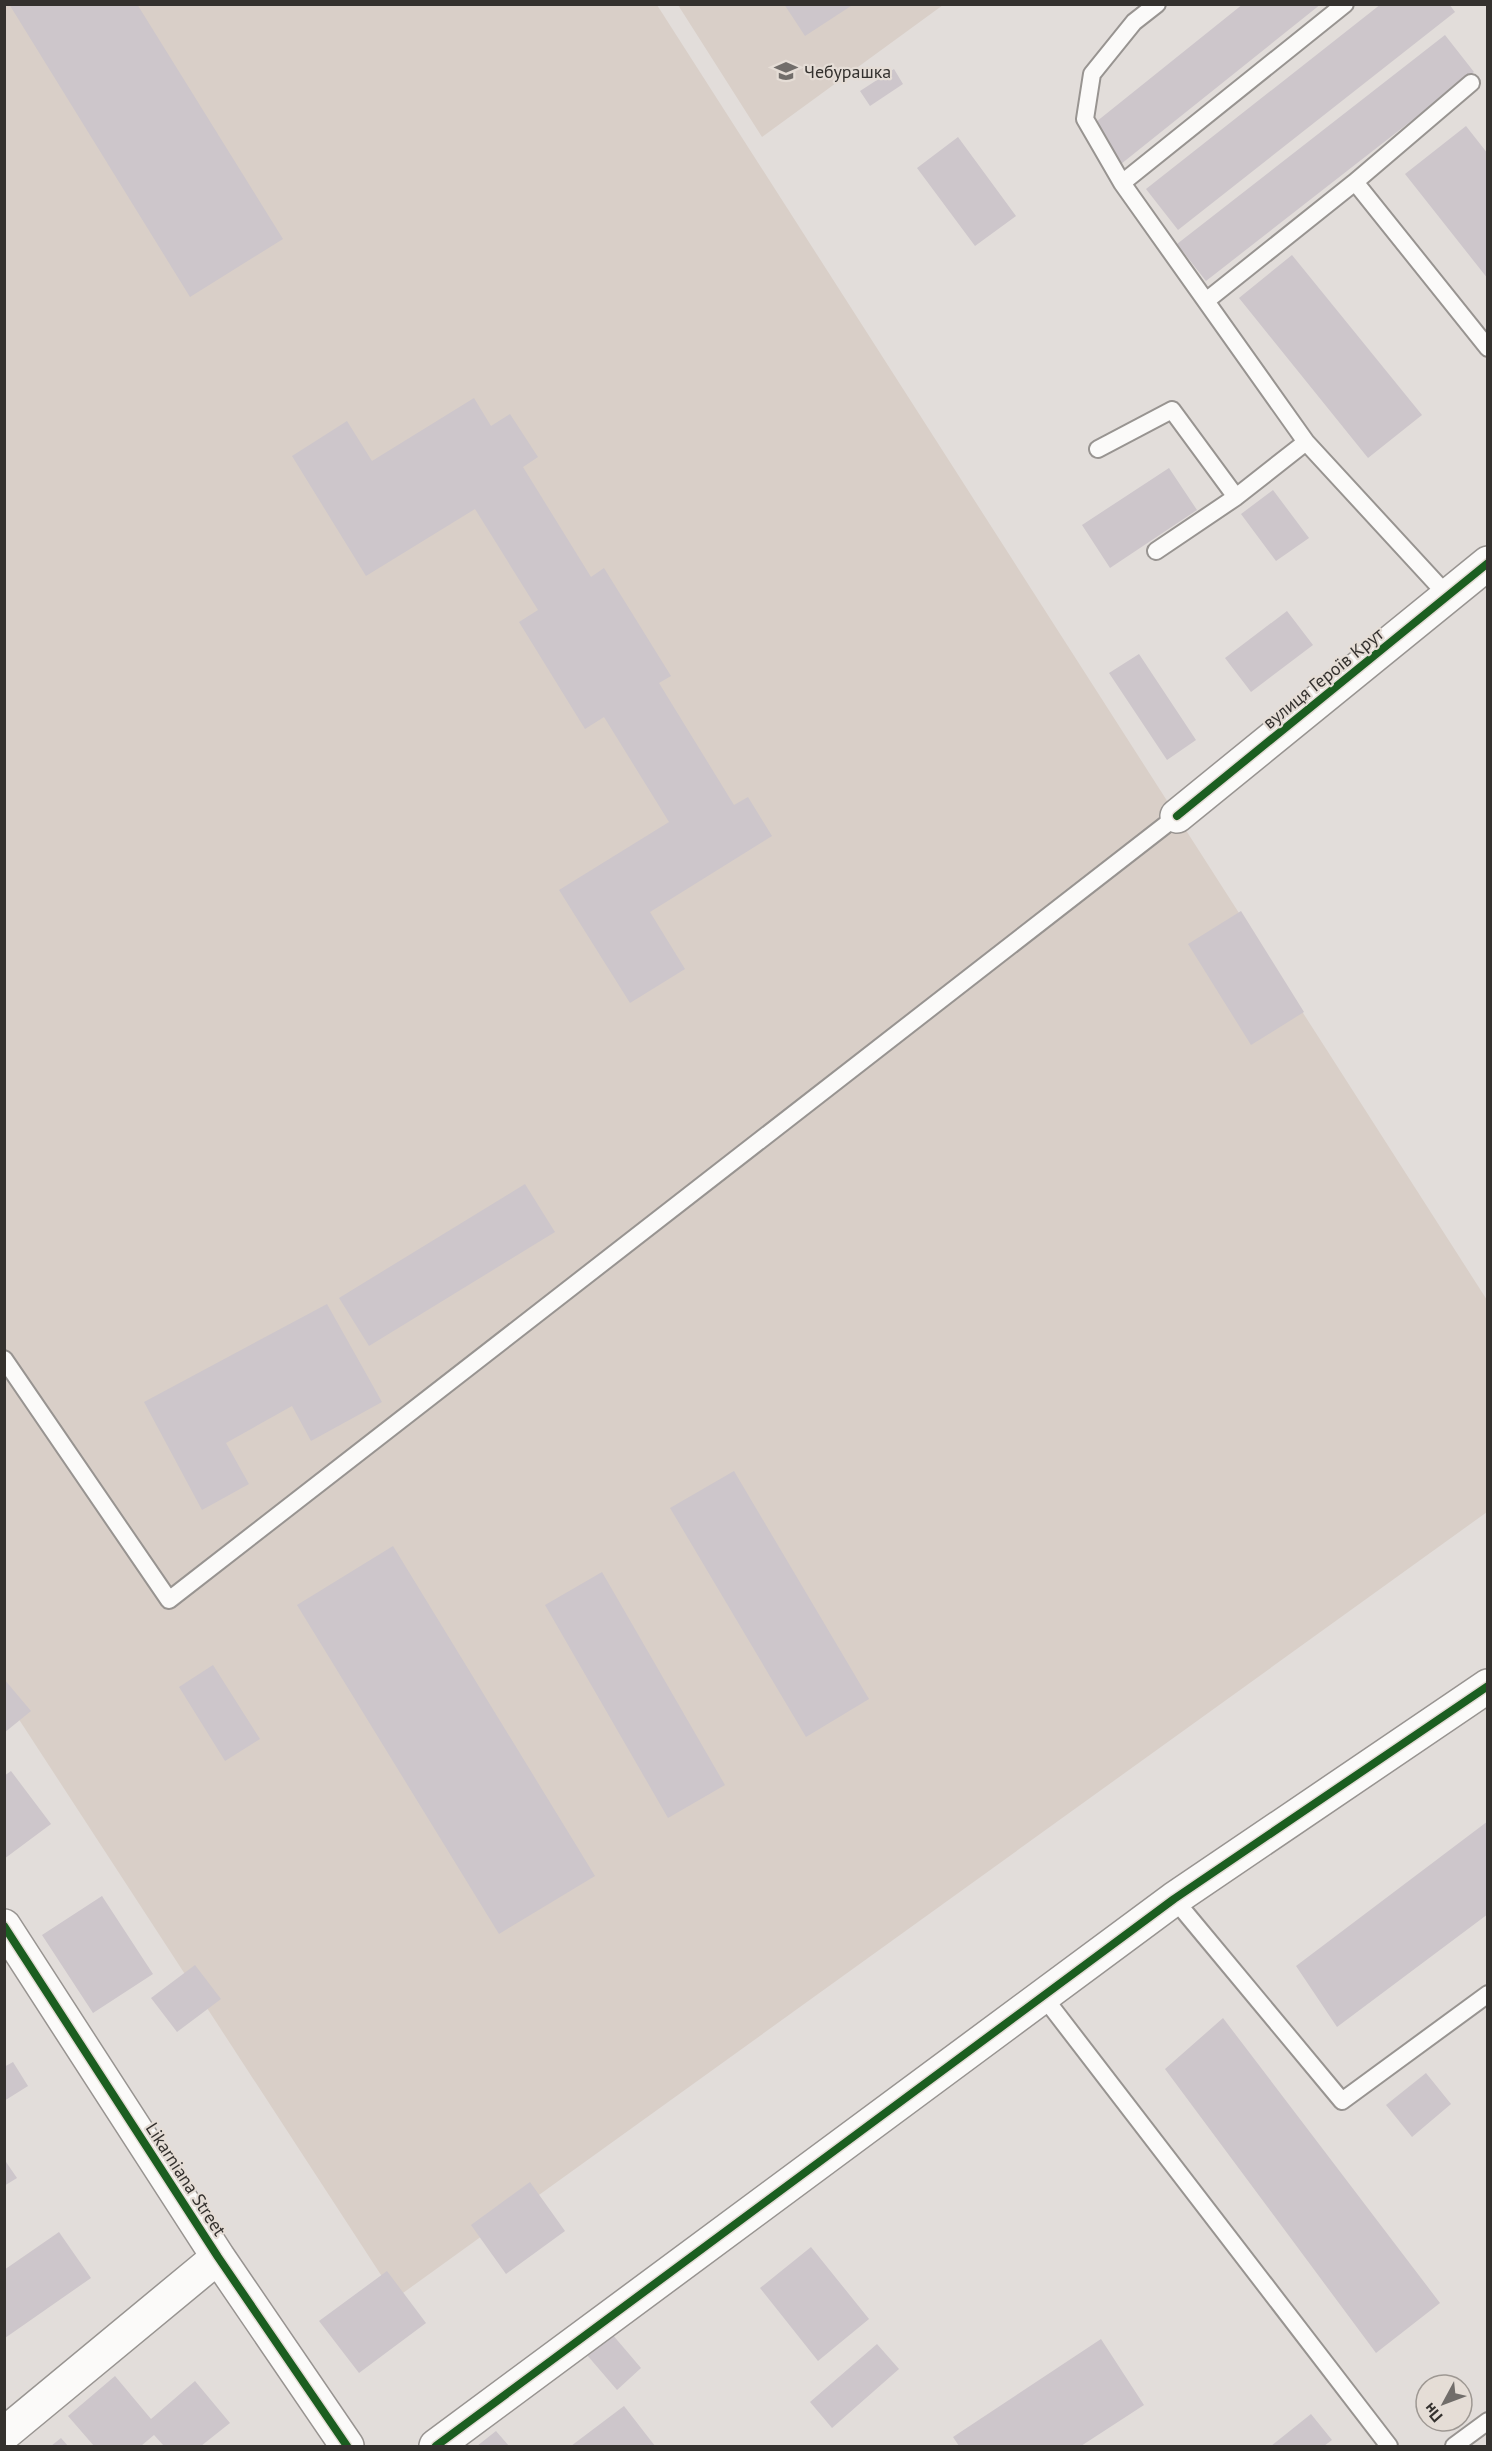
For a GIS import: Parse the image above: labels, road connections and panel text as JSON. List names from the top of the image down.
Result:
{
  "streets": {
    "street": ["вулиця Героїв Крут", "Likarniana Street"]
  },
  "places": {
    "school or university": ["Чебурашка"]
  },
  "north": "bottom left"
}
